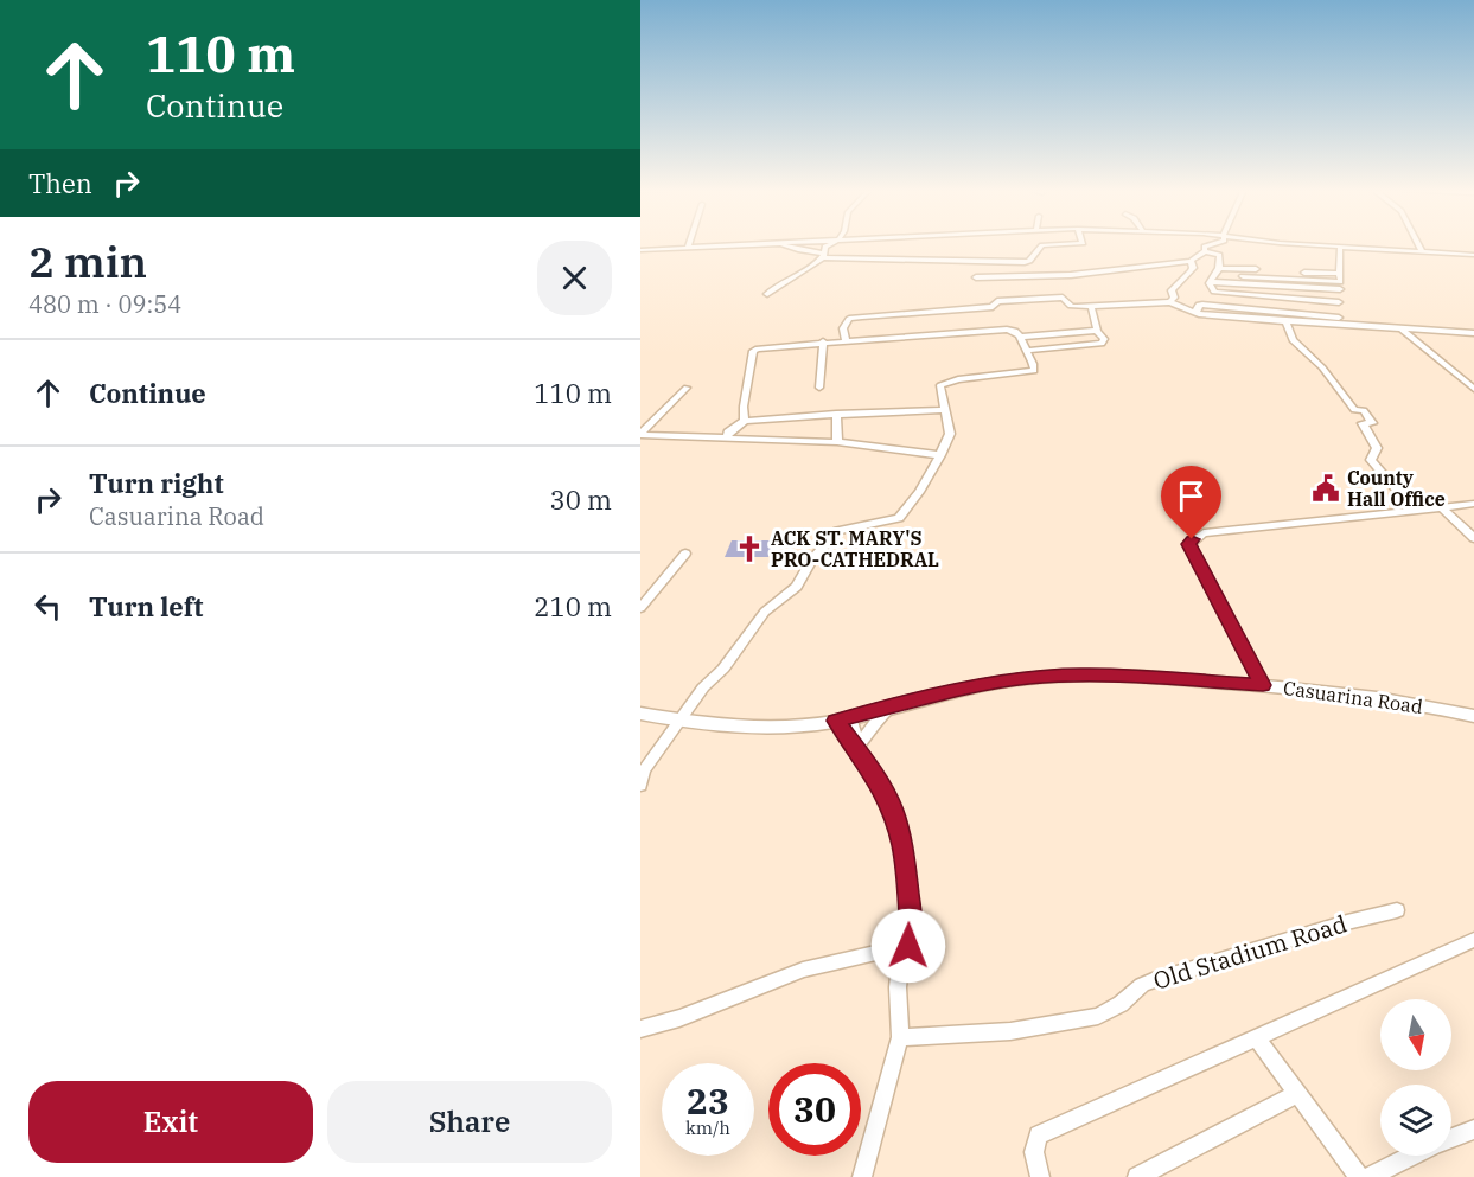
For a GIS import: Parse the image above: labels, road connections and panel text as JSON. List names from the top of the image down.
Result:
{
  "streets": {
    "street": ["Casuarina Road", "Old Stadium Road"]
  },
  "places": {
    "public building": ["County Hall Office"],
    "church": ["ACK ST. MARY'S PRO-CATHEDRAL"]
  },
  "north": "bottom",
  "page": {
    "turn": ["110 m", "Continue"],
    "then": "Then",
    "heading": ["2 min", "480 m · 09:54"],
    "list": [
      {
        "name": "Continue",
        "value": "110 m"
      },
      {
        "name": "Turn right",
        "note": "Casuarina Road",
        "value": "30 m"
      },
      {
        "name": "Turn left",
        "value": "210 m"
      }
    ],
    "speed": "23 km/h",
    "limit": "30",
    "buttons": ["Exit", "Share"]
  }
}
